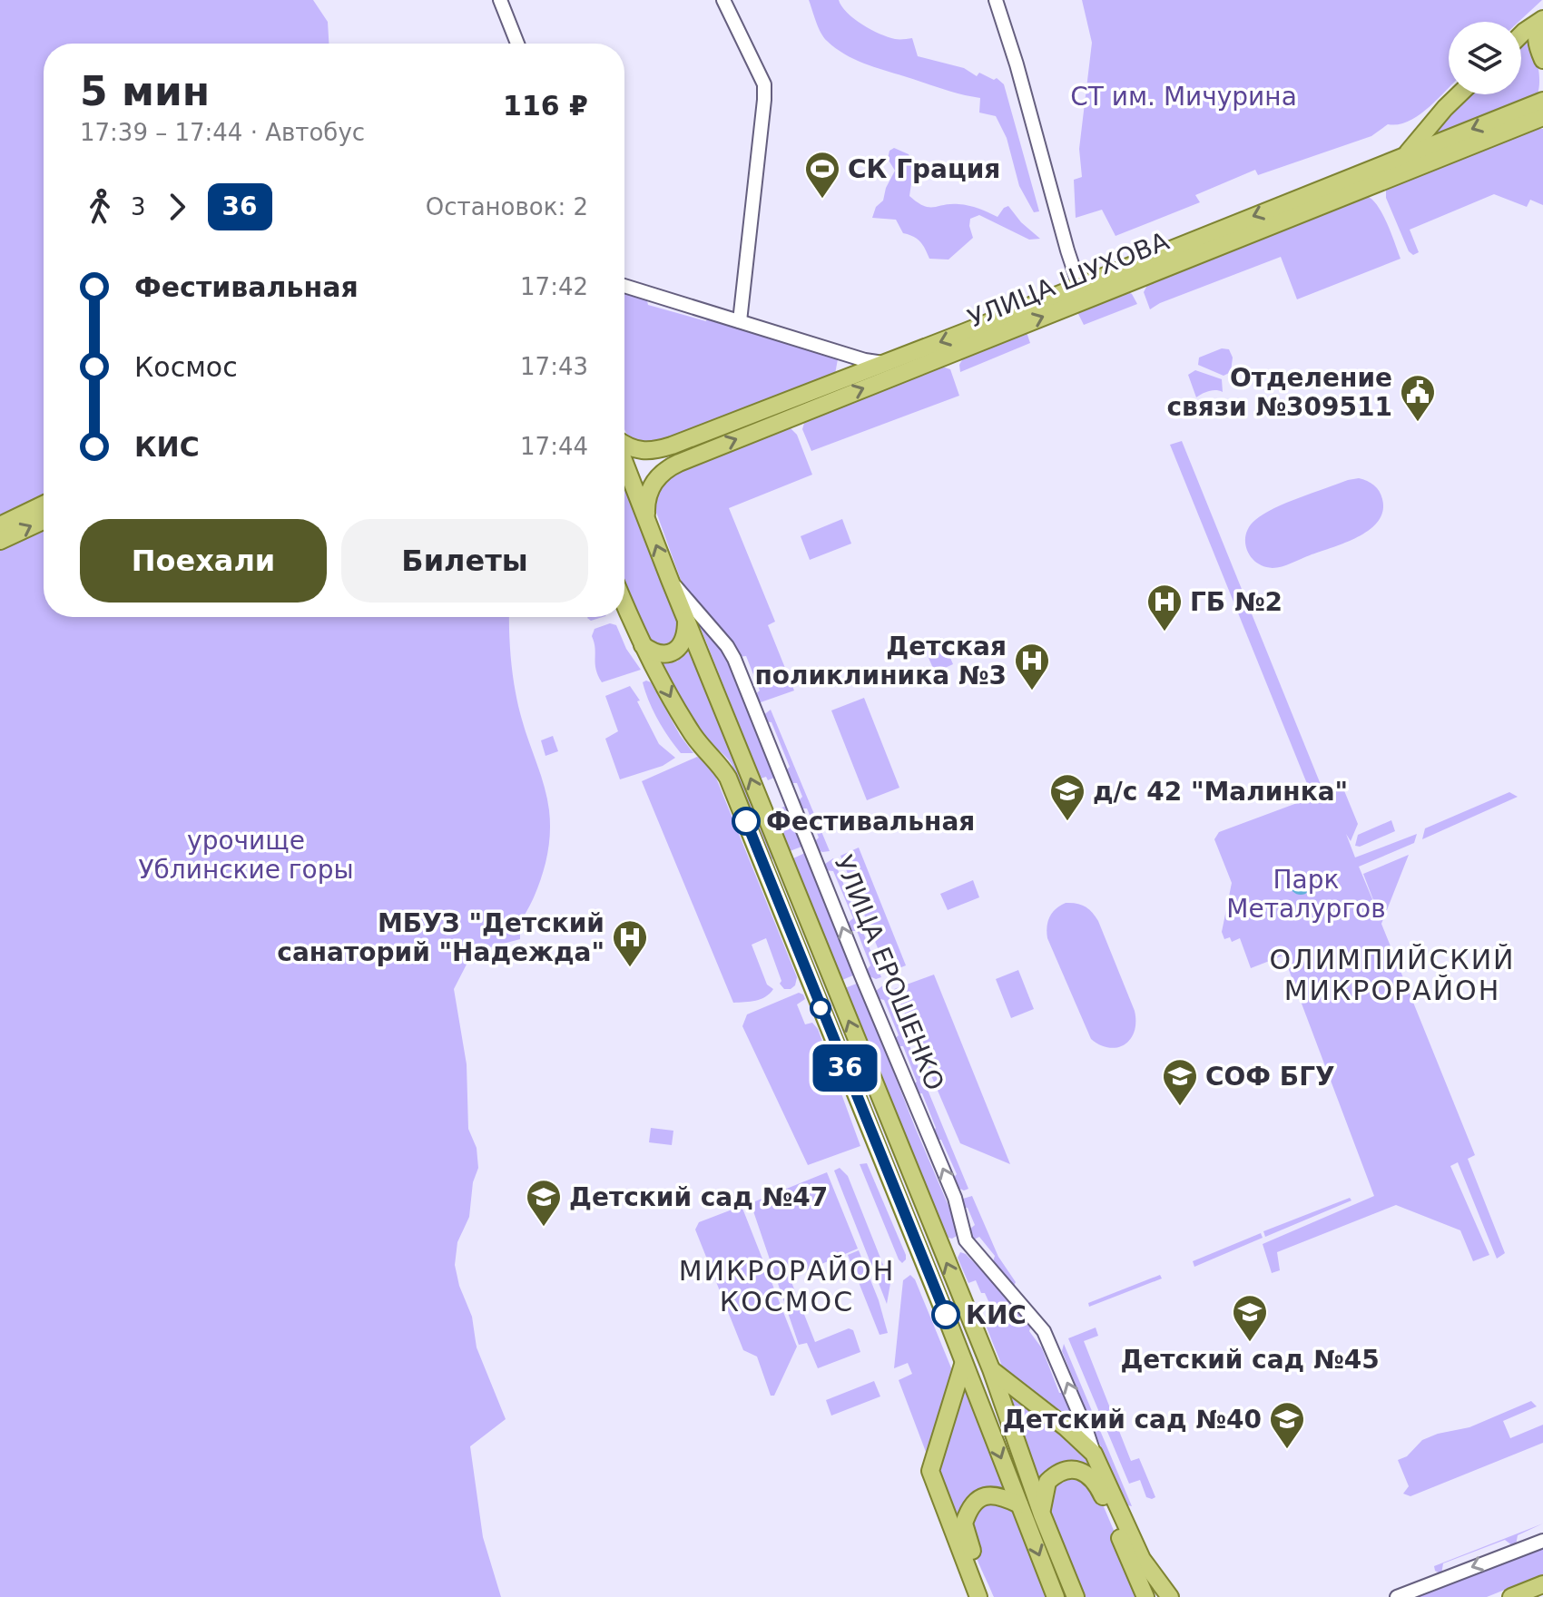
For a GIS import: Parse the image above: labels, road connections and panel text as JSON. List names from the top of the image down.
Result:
{
  "streets": {
    "main road": ["УЛИЦА ШУХОВА", "УЛИЦА ЕРОШЕНКО"]
  },
  "crossings": [
    ["УЛИЦА ШУХОВА", "УЛИЦА ЕРОШЕНКО"]
  ],
  "districts": ["ОЛИМПИЙСКИЙ МИКРОРАЙОН", "МИКРОРАЙОН КОСМОС"],
  "parks": ["СТ им. Мичурина", "урочище Ублинские горы", "Парк Металургов"],
  "places": {
    "sports": ["СК Грация"],
    "public building": ["Отделение связи №309511"],
    "hospital": ["ГБ №2", "Детская поликлиника №3", "МБУЗ \"Детский санаторий \"Надежда\""],
    "other": ["Фестивальная", "КИС"],
    "school or university": [
      "д/с 42 \"Малинка\"",
      "СОФ БГУ",
      "Детский сад №47",
      "Детский сад №45",
      "Детский сад №40"
    ]
  },
  "lines": ["bus line 36"],
  "page": {
    "on_map": "36",
    "heading": ["5 мин", "17:39 – 17:44 · Автобус", "116 ₽"],
    "legs": ["3", "36", "Остановок: 2"],
    "list": [
      {
        "name": "Фестивальная",
        "value": "17:42"
      },
      {
        "name": "Космос",
        "value": "17:43"
      },
      {
        "name": "КИС",
        "value": "17:44"
      }
    ],
    "buttons": ["Поехали", "Билеты"]
  }
}
